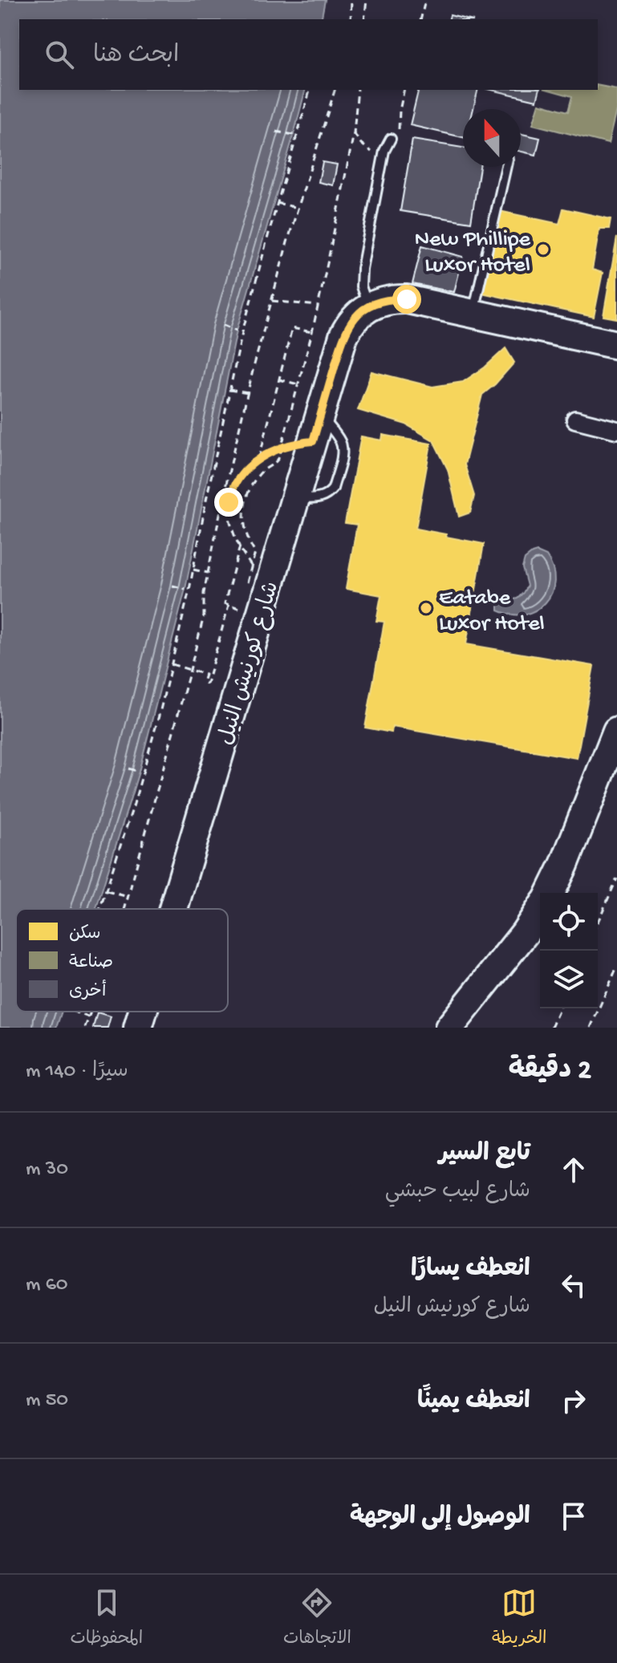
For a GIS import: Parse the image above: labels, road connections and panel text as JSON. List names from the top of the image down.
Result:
{
  "streets": {
    "main road": ["شارع كورنيش النيل"]
  },
  "places": ["New Phillipe Luxor Hotel", "Eatabe Luxor Hotel"],
  "legend": ["سكن", "صناعة", "أخرى"],
  "north": "top",
  "page": {
    "search": "ابحث هنا",
    "heading": ["2 دقيقة", "سيرًا · 140 m"],
    "list": [
      ["تابع السير", "شارع لبيب حبشي", "30 m"],
      ["انعطف يسارًا", "شارع كورنيش النيل", "60 m"],
      ["انعطف يمينًا", "50 m"],
      "الوصول إلى الوجهة"
    ],
    "nav": ["الخريطة", "الاتجاهات", "المحفوظات"]
  }
}
